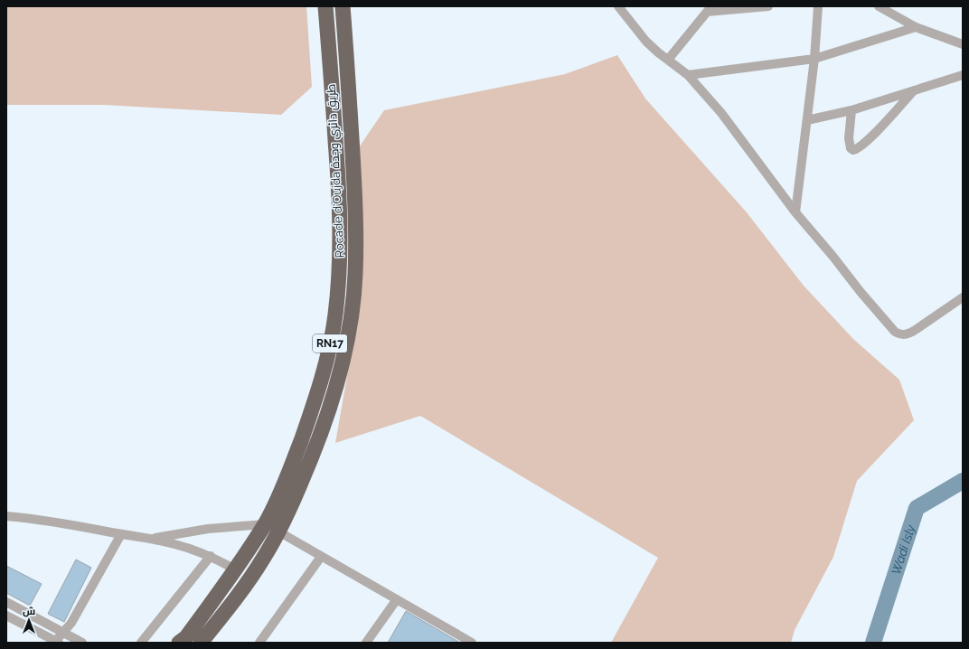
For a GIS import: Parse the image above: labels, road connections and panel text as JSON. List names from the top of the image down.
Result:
{
  "streets": {
    "highway": ["Rocade d'Oujda طريق دائري وجدة", "RN17"]
  },
  "water": ["Wadi Isly"],
  "north": "top"
}
